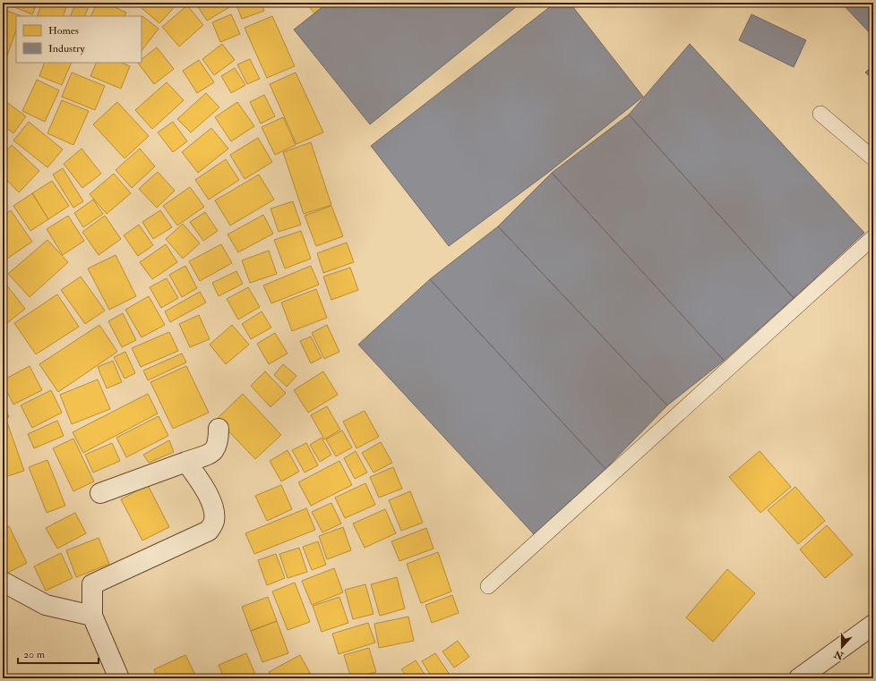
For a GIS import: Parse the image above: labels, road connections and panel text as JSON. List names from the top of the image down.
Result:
{
  "legend": ["Homes", "Industry"],
  "scale_bar": "20 m",
  "north": "bottom"
}
